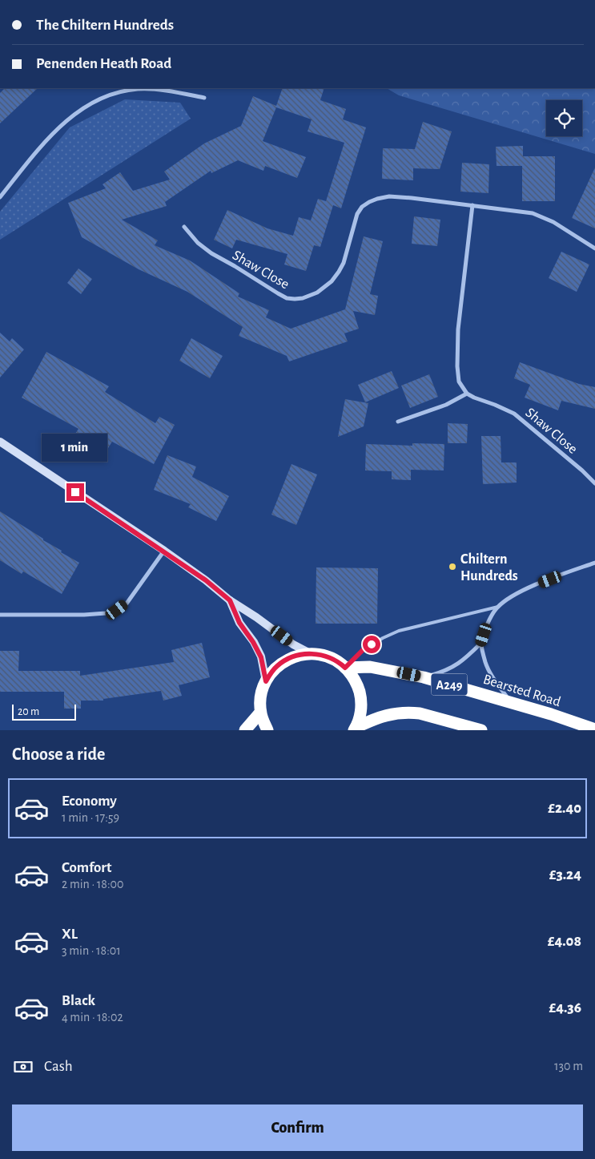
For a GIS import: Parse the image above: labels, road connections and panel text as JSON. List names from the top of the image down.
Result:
{
  "streets": {
    "highway": ["A249", "Bearsted Road"],
    "street": ["Shaw Close"]
  },
  "places": ["Chiltern Hundreds"],
  "scale_bar": "20 m",
  "page": {
    "banner": ["The Chiltern Hundreds", "Penenden Heath Road"],
    "bubble": "1 min",
    "scale": "20 m",
    "heading": "Choose a ride",
    "list": [
      {
        "name": "Economy",
        "note": "1 min · 17:59",
        "value": "£2.40"
      },
      {
        "name": "Comfort",
        "note": "2 min · 18:00",
        "value": "£3.24"
      },
      {
        "name": "XL",
        "note": "3 min · 18:01",
        "value": "£4.08"
      },
      {
        "name": "Black",
        "note": "4 min · 18:02",
        "value": "£4.36"
      }
    ],
    "pay": ["Cash", "130 m"],
    "buttons": "Confirm"
  }
}
